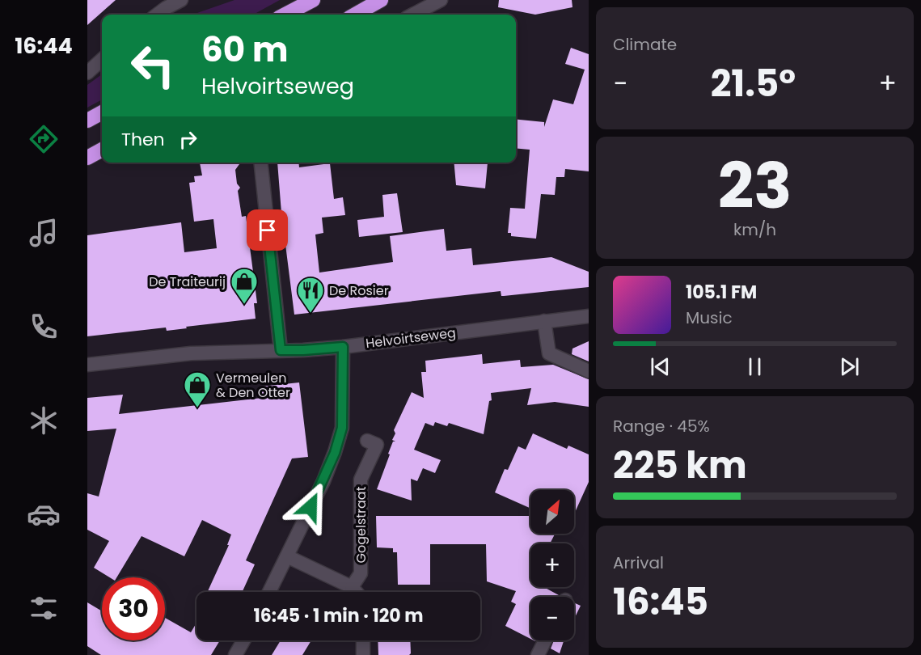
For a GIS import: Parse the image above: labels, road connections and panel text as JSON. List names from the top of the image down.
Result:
{
  "streets": {
    "street": ["Helvoirtseweg", "Gogelstraat"]
  },
  "places": {
    "shop": ["De Traiteurij", "Vermeulen & Den Otter"],
    "restaurant": ["De Rosier"]
  },
  "north": "top right",
  "page": {
    "tabs": "16:44",
    "tile": [
      "Climate",
      ["23", "km/h"],
      ["Range · 45%", "225 km"],
      ["Arrival", "16:45"]
    ],
    "turn": ["60 m", "Helvoirtseweg"],
    "heat": ["−", "21.5°", "+"],
    "then": "Then",
    "song": ["105.1 FM", "Music"],
    "map_buttons": ["+", "−"],
    "limit": "30",
    "trip": "16:45 · 1 min · 120 m"
  }
}
